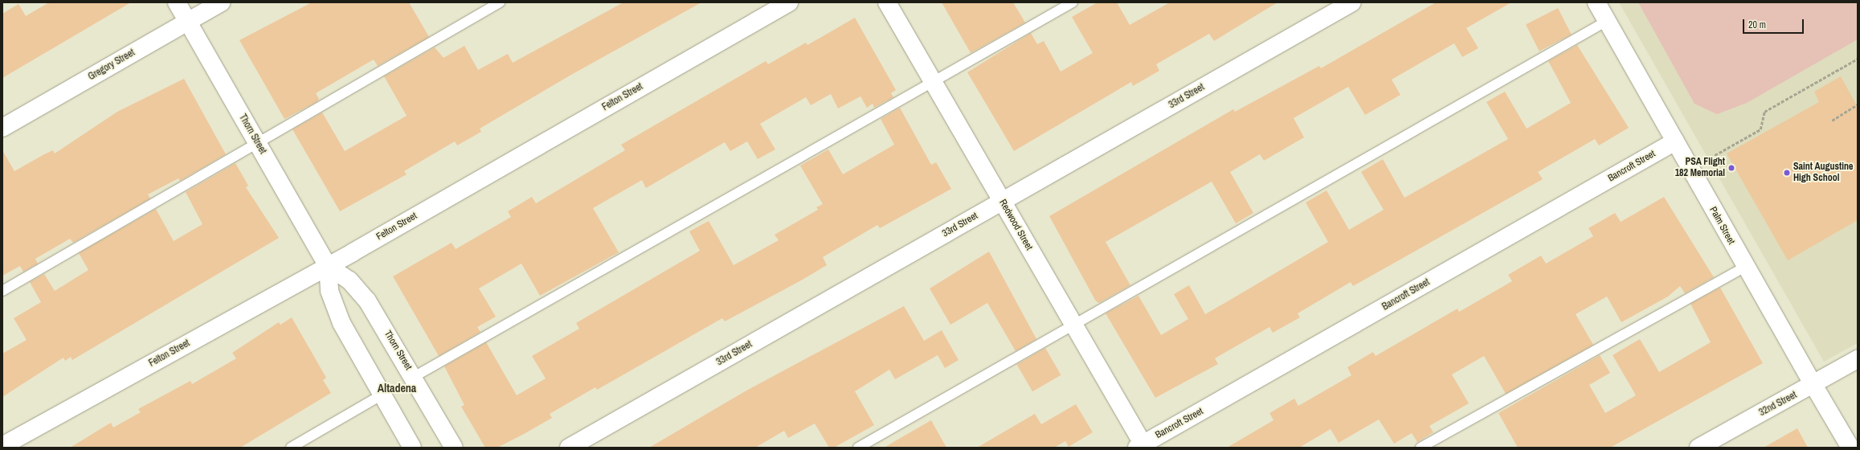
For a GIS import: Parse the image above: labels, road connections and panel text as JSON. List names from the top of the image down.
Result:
{
  "streets": {
    "street": [
      "Gregory Street",
      "33rd Street",
      "Felton Street",
      "Thorn Street",
      "Bancroft Street",
      "Redwood Street",
      "Palm Street",
      "32nd Street"
    ]
  },
  "crossings": [
    ["Gregory Street", "Thorn Street"],
    ["33rd Street", "Redwood Street"],
    ["Felton Street", "Thorn Street"],
    ["Bancroft Street", "Redwood Street"],
    ["Bancroft Street", "Palm Street"],
    ["Palm Street", "32nd Street"]
  ],
  "districts": ["Altadena"],
  "places": ["PSA Flight 182 Memorial", "Saint Augustine High School"],
  "scale_bar": "20 m"
}
